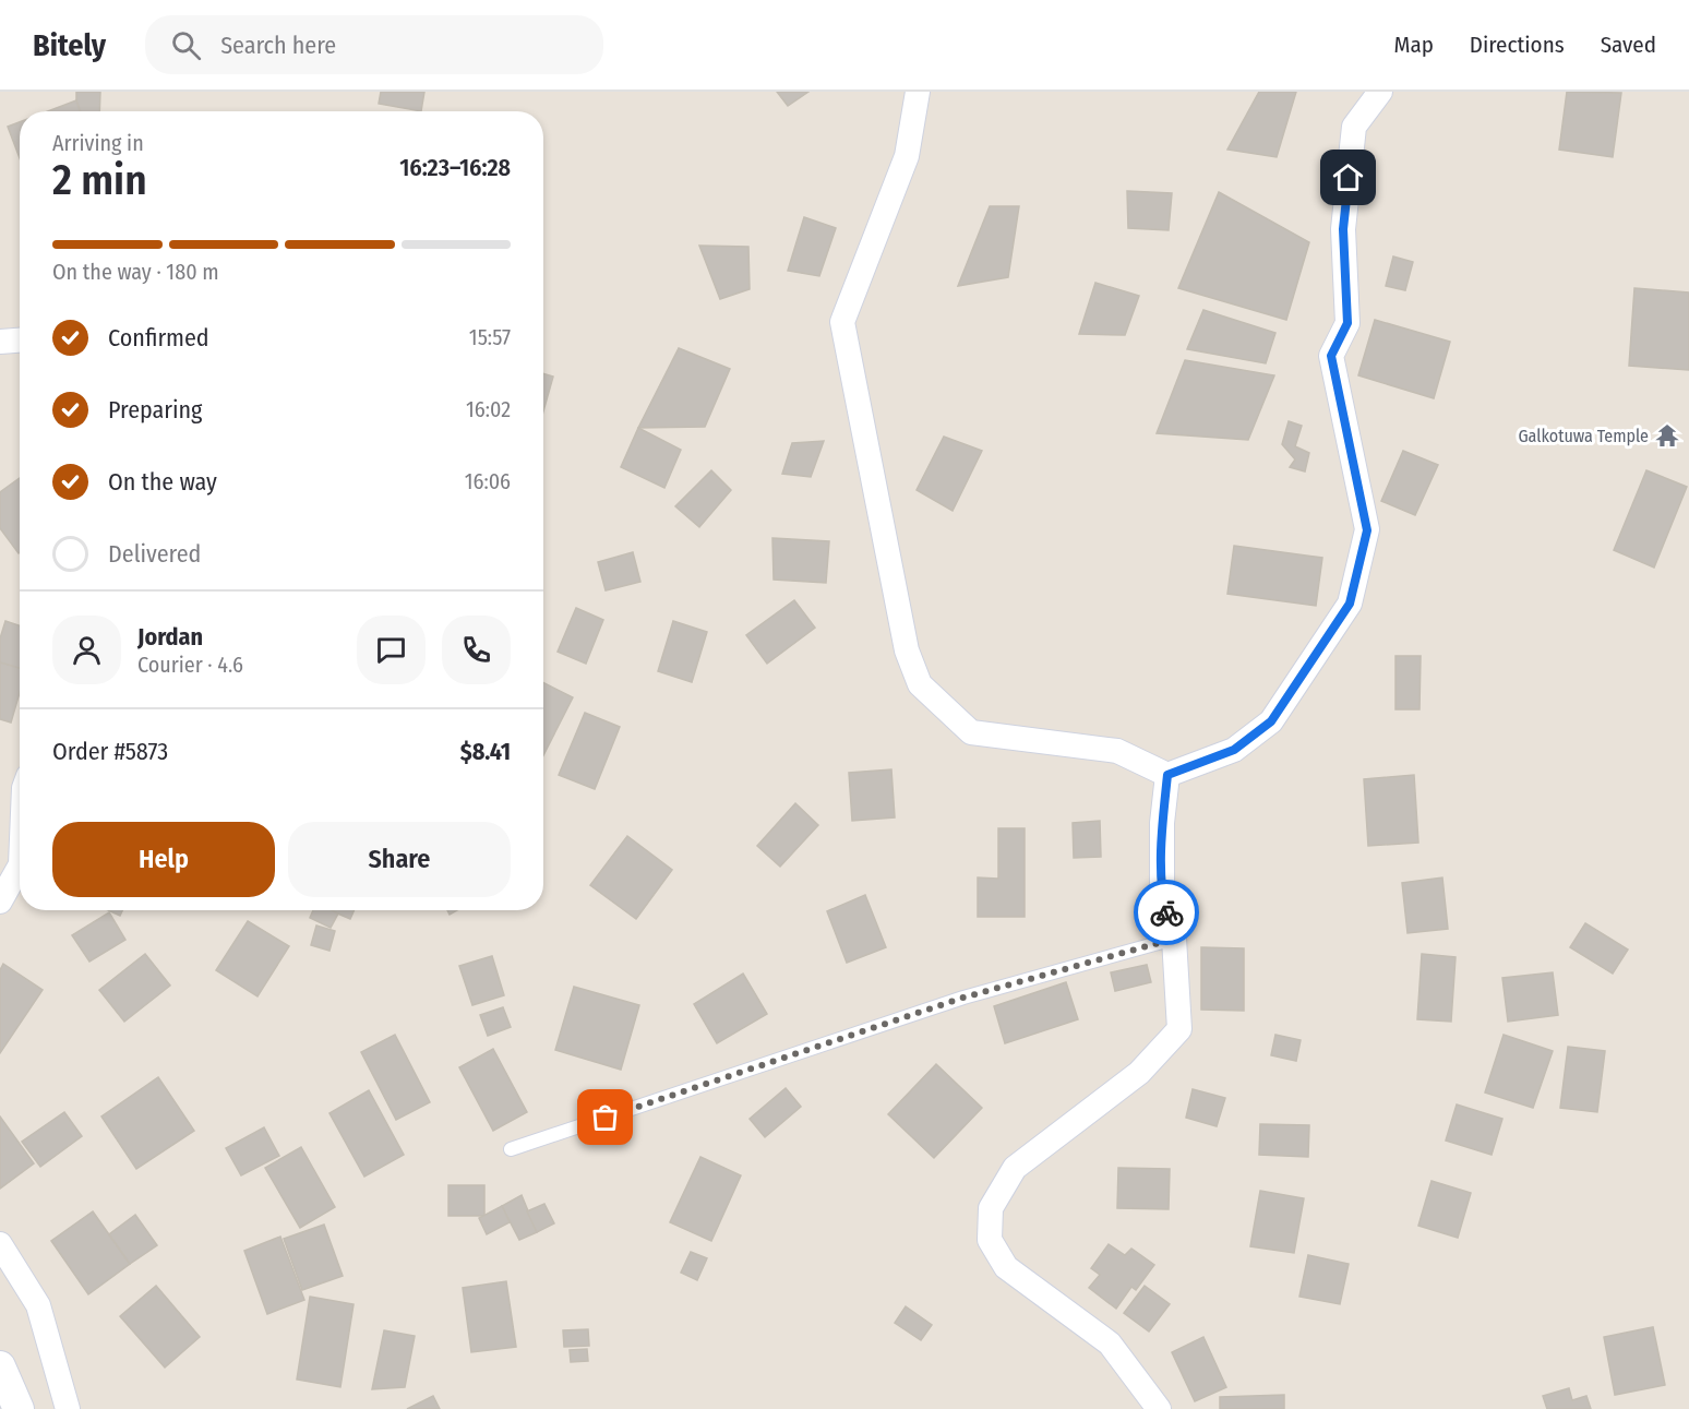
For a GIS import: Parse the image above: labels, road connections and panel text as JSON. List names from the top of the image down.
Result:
{
  "places": {
    "temple": ["Galkotuwa Temple"]
  },
  "page": {
    "header": "Bitely",
    "search": "Search here",
    "nav": ["Map", "Directions", "Saved"],
    "heading": ["2 min", "Arriving in", "16:23–16:28"],
    "panel": [
      "Jordan",
      "Courier · 4.6",
      "Order #5873",
      "$8.41"
    ],
    "bar": "On the way · 180 m",
    "list": [
      ["Confirmed", "15:57"],
      ["Preparing", "16:02"],
      ["On the way", "16:06"],
      "Delivered"
    ],
    "buttons": ["Help", "Share"]
  }
}
